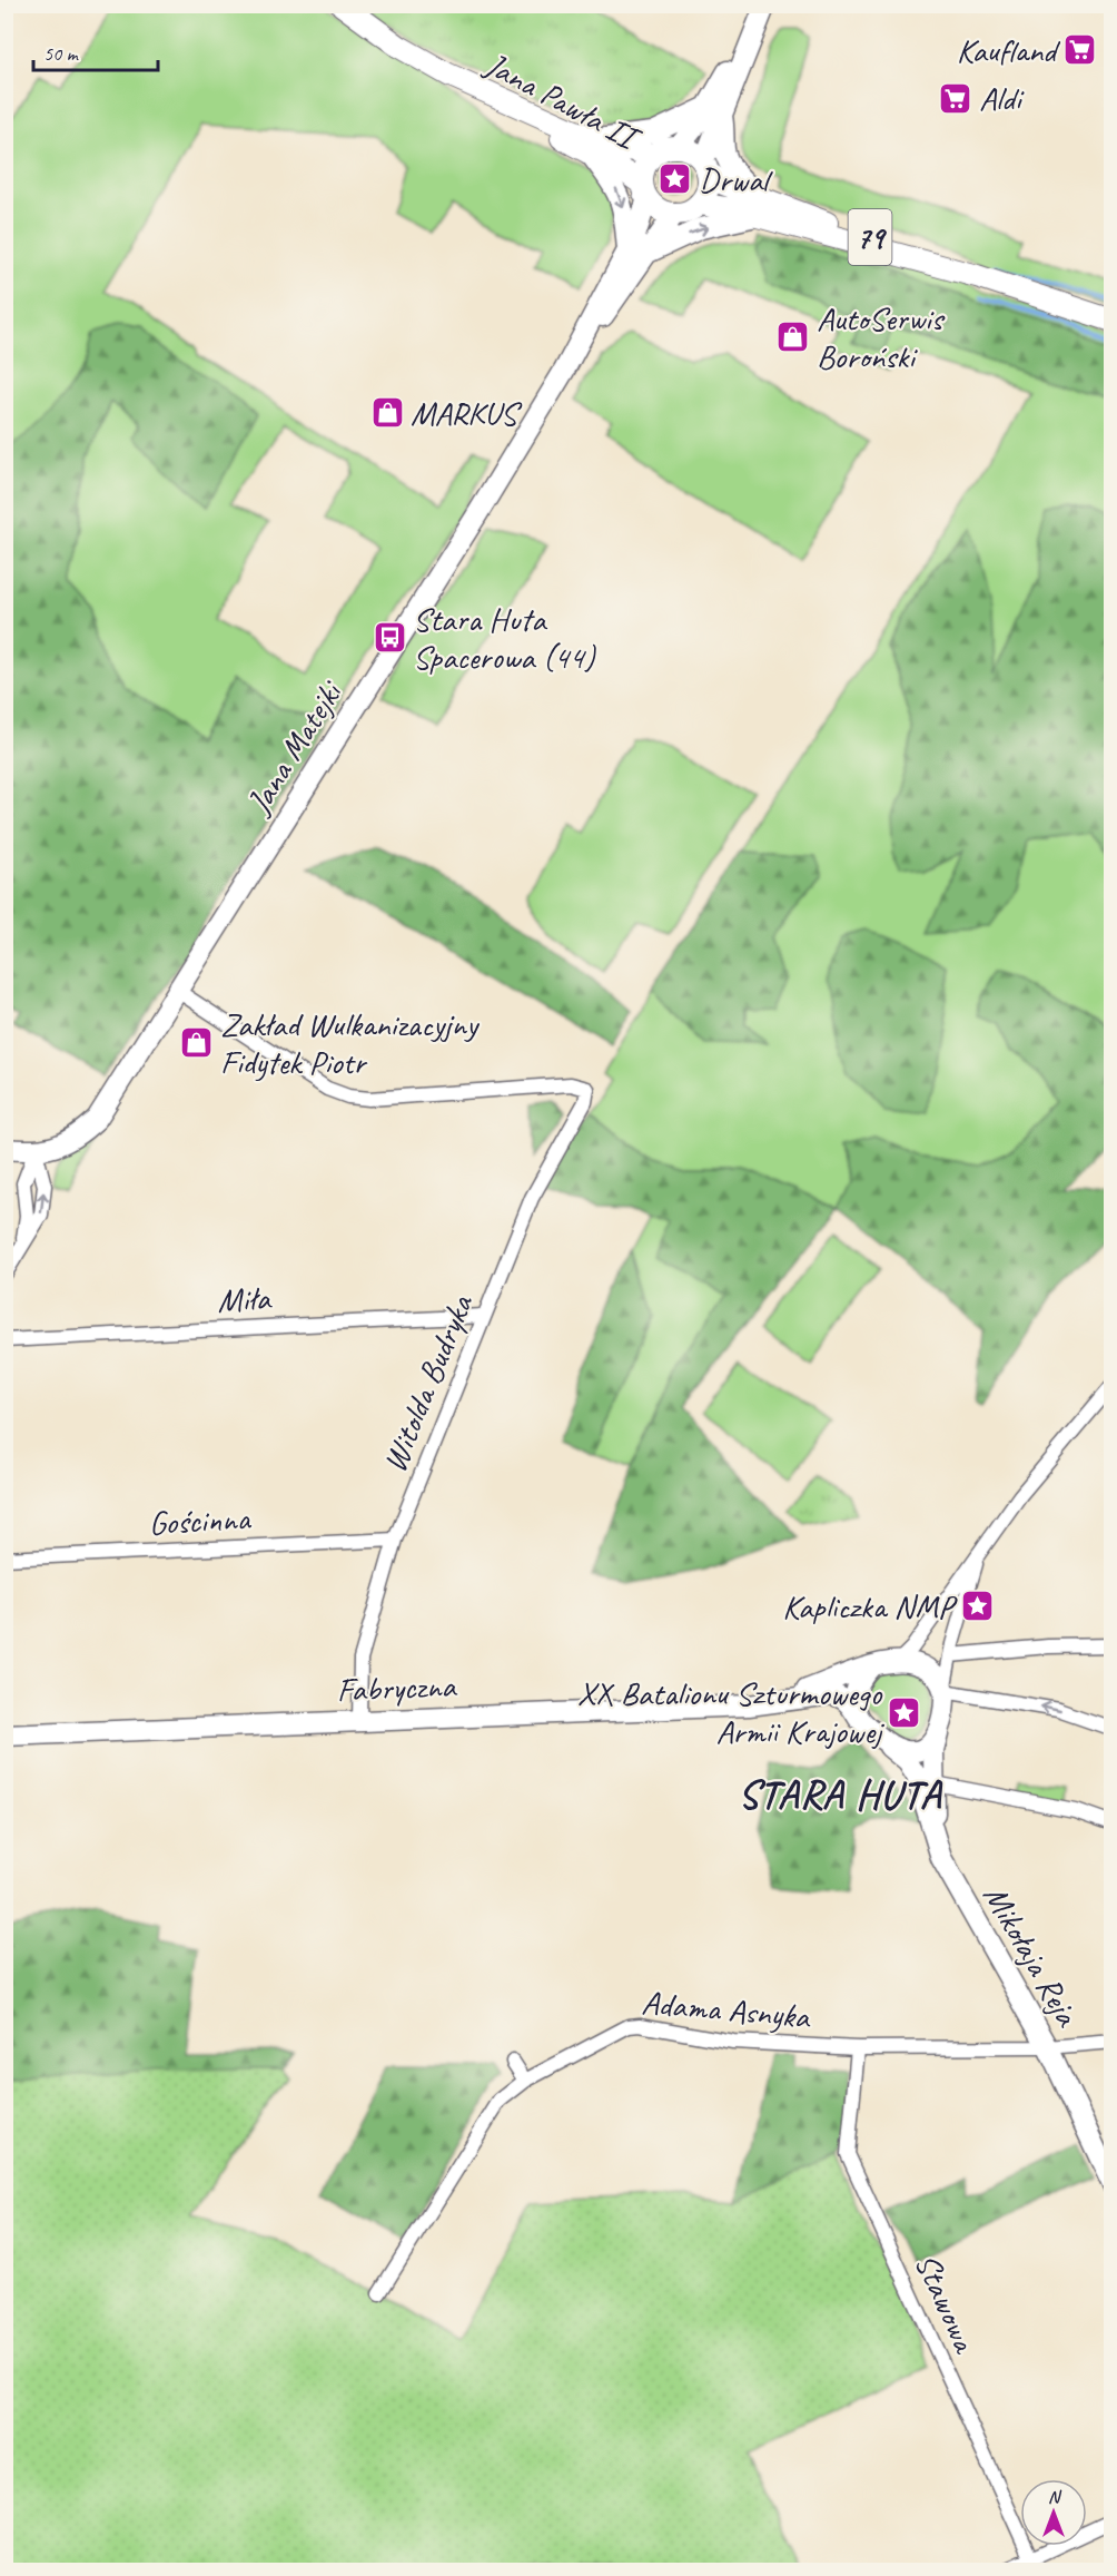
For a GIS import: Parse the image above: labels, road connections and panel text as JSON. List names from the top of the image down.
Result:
{
  "streets": {
    "main road": ["Jana Pawła II", "79"],
    "street": [
      "Jana Matejki",
      "Miła",
      "Witolda Budryka",
      "Gościnna",
      "Fabryczna",
      "Mikołaja Reja",
      "Adama Asnyka",
      "Stawowa"
    ]
  },
  "crossings": [
    ["Jana Pawła II", "Jana Matejki"],
    ["Jana Matejki", "Witolda Budryka"],
    ["Miła", "Witolda Budryka"],
    ["Witolda Budryka", "Gościnna"],
    ["Witolda Budryka", "Fabryczna"],
    ["Mikołaja Reja", "Adama Asnyka"],
    ["Adama Asnyka", "Stawowa"]
  ],
  "districts": ["STARA HUTA"],
  "places": {
    "supermarket": ["Kaufland", "Aldi"],
    "place": ["Drwal", "Kapliczka NMP", "XX Batalionu Szturmowego Armii Krajowej"],
    "shop": ["AutoSerwis Boroński", "MARKUS", "Zakład Wulkanizacyjny Fidytek Piotr"],
    "bus stop": ["Stara Huta Spacerowa (44)"]
  },
  "scale_bar": "50 m",
  "north": "top"
}
